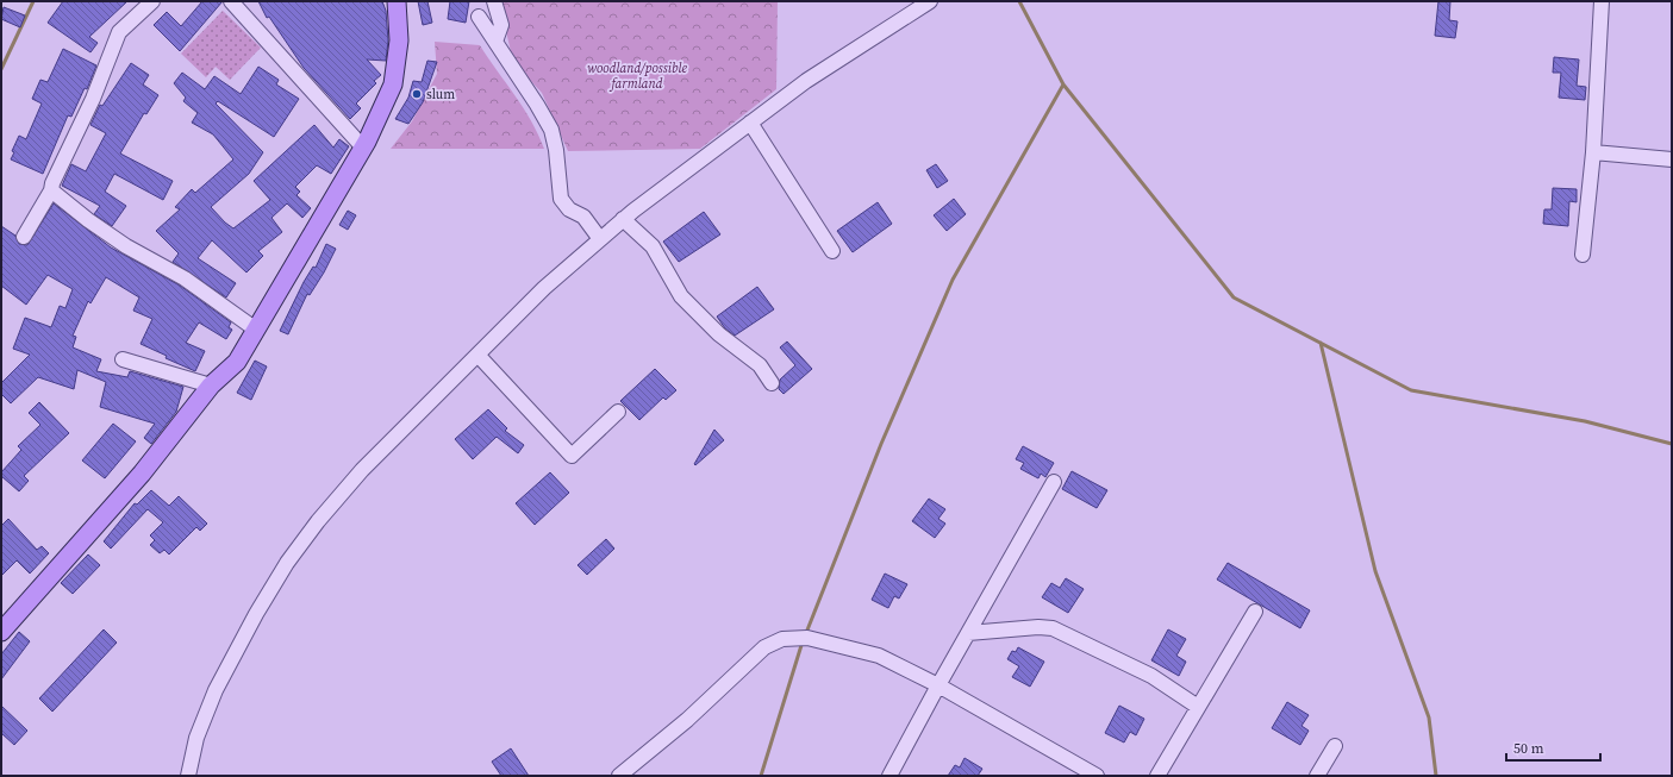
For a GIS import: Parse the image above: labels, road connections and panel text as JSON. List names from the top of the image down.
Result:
{
  "parks": ["woodland/possible farmland"],
  "places": ["slum"],
  "scale_bar": "50 m"
}
